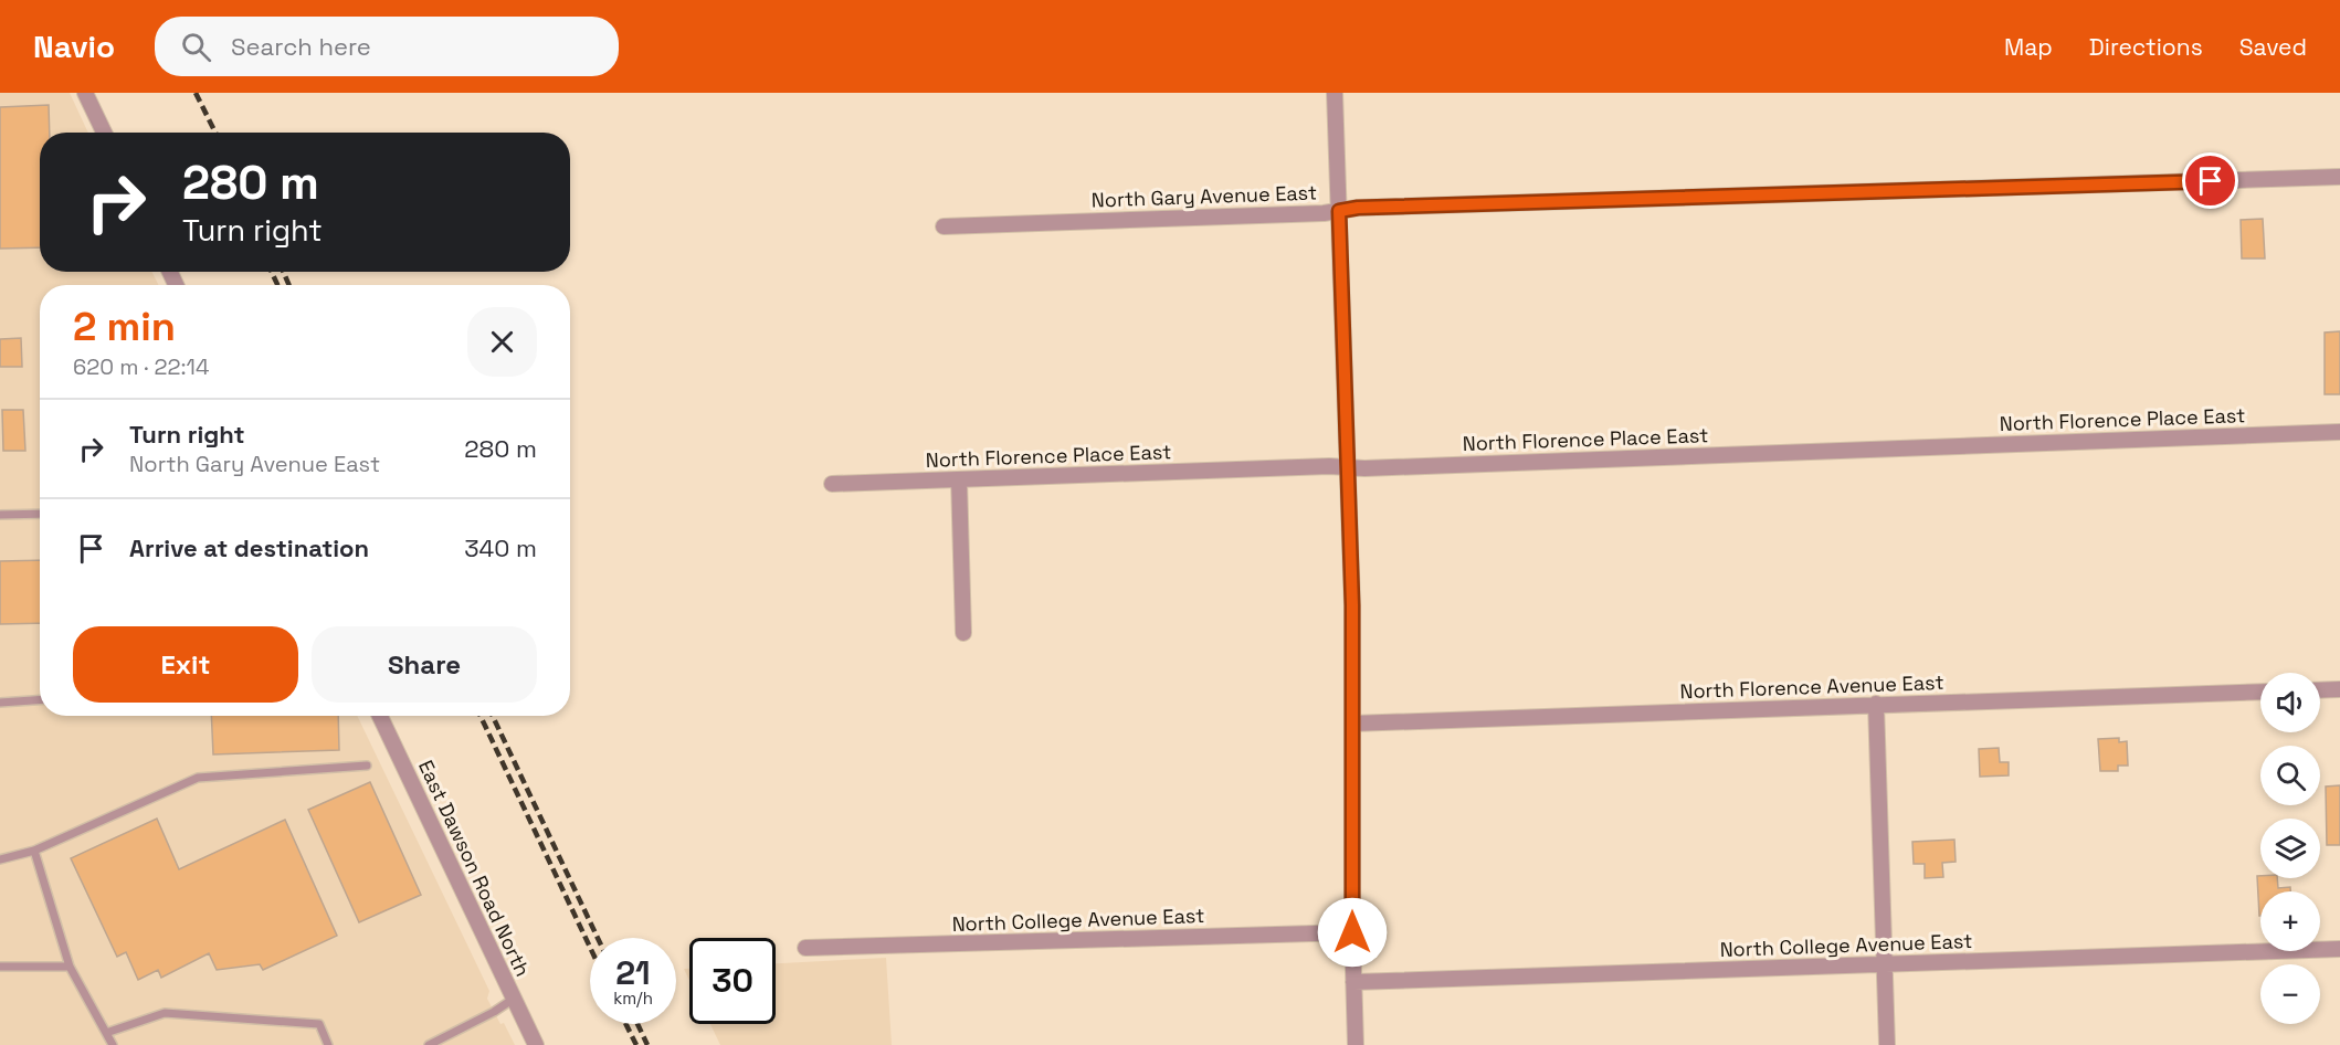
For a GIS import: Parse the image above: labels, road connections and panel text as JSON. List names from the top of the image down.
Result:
{
  "streets": {
    "street": [
      "North Gary Avenue East",
      "North Florence Place East",
      "North Florence Avenue East",
      "East Dawson Road North",
      "North College Avenue East"
    ]
  },
  "page": {
    "header": "Navio",
    "search": "Search here",
    "nav": ["Map", "Directions", "Saved"],
    "turn": ["280 m", "Turn right"],
    "heading": ["2 min", "620 m · 22:14"],
    "list": [
      {
        "name": "Turn right",
        "note": "North Gary Avenue East",
        "value": "280 m"
      },
      {
        "name": "Arrive at destination",
        "value": "340 m"
      }
    ],
    "buttons": ["Exit", "Share"],
    "map_buttons": ["+", "−"],
    "speed": "21 km/h",
    "limit": "30"
  }
}
